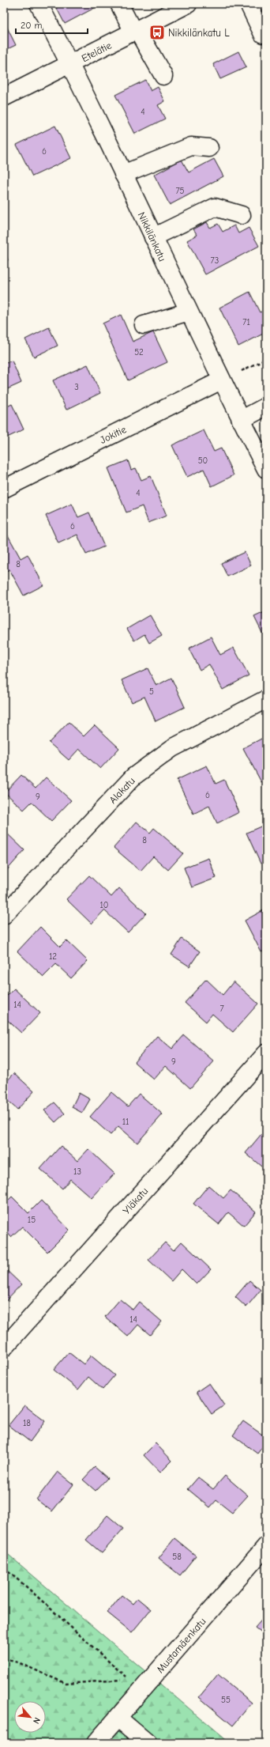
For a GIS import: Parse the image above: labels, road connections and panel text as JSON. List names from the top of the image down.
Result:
{
  "streets": {
    "street": [
      "Etelätie",
      "Nikkilänkatu",
      "Jokitie",
      "Alakatu",
      "Yläkatu",
      "Mustamäenkatu"
    ]
  },
  "crossings": [
    ["Etelätie", "Nikkilänkatu"],
    ["Nikkilänkatu", "Jokitie"]
  ],
  "places": {
    "bus stop": ["Nikkilänkatu L"]
  },
  "house_numbers": [
    "4",
    "6",
    "75",
    "73",
    "71",
    "52",
    "3",
    "50",
    "4",
    "6",
    "8",
    "5",
    "6",
    "9",
    "8",
    "10",
    "12",
    "14",
    "7",
    "9",
    "11",
    "13",
    "15",
    "14",
    "18",
    "58",
    "55"
  ],
  "scale_bar": "20 m",
  "north": "bottom right"
}
